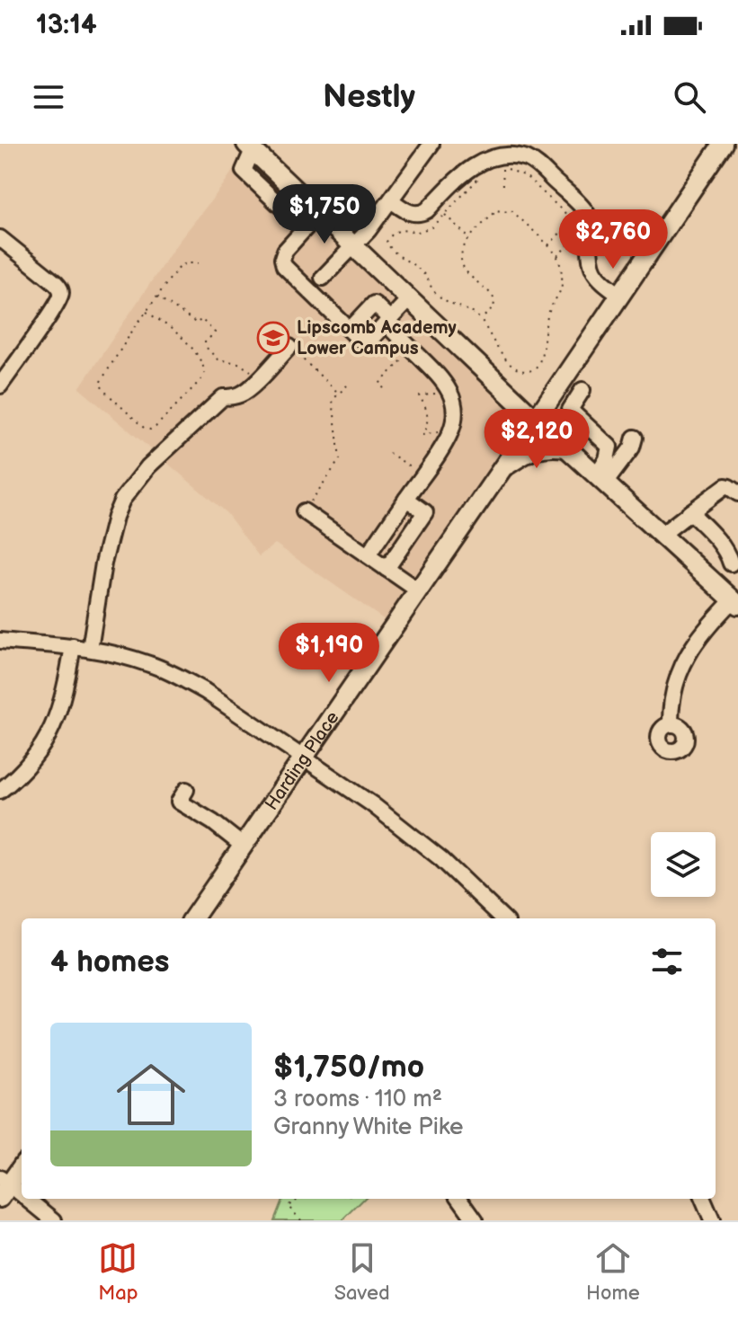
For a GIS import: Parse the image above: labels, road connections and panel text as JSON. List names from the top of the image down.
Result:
{
  "streets": {
    "main road": ["Harding Place"]
  },
  "places": {
    "school or university": ["Lipscomb Academy Lower Campus"]
  },
  "page": {
    "status": "13:14",
    "header": "Nestly",
    "price": [
      "$1,750",
      "$2,760",
      "$2,120",
      "$1,190"
    ],
    "heading": "4 homes",
    "list": [
      {
        "name": "$1,750/mo",
        "note": "3 rooms · 110 m² · Granny White Pike"
      }
    ],
    "tabs": ["Map", "Saved", "Home"]
  }
}
